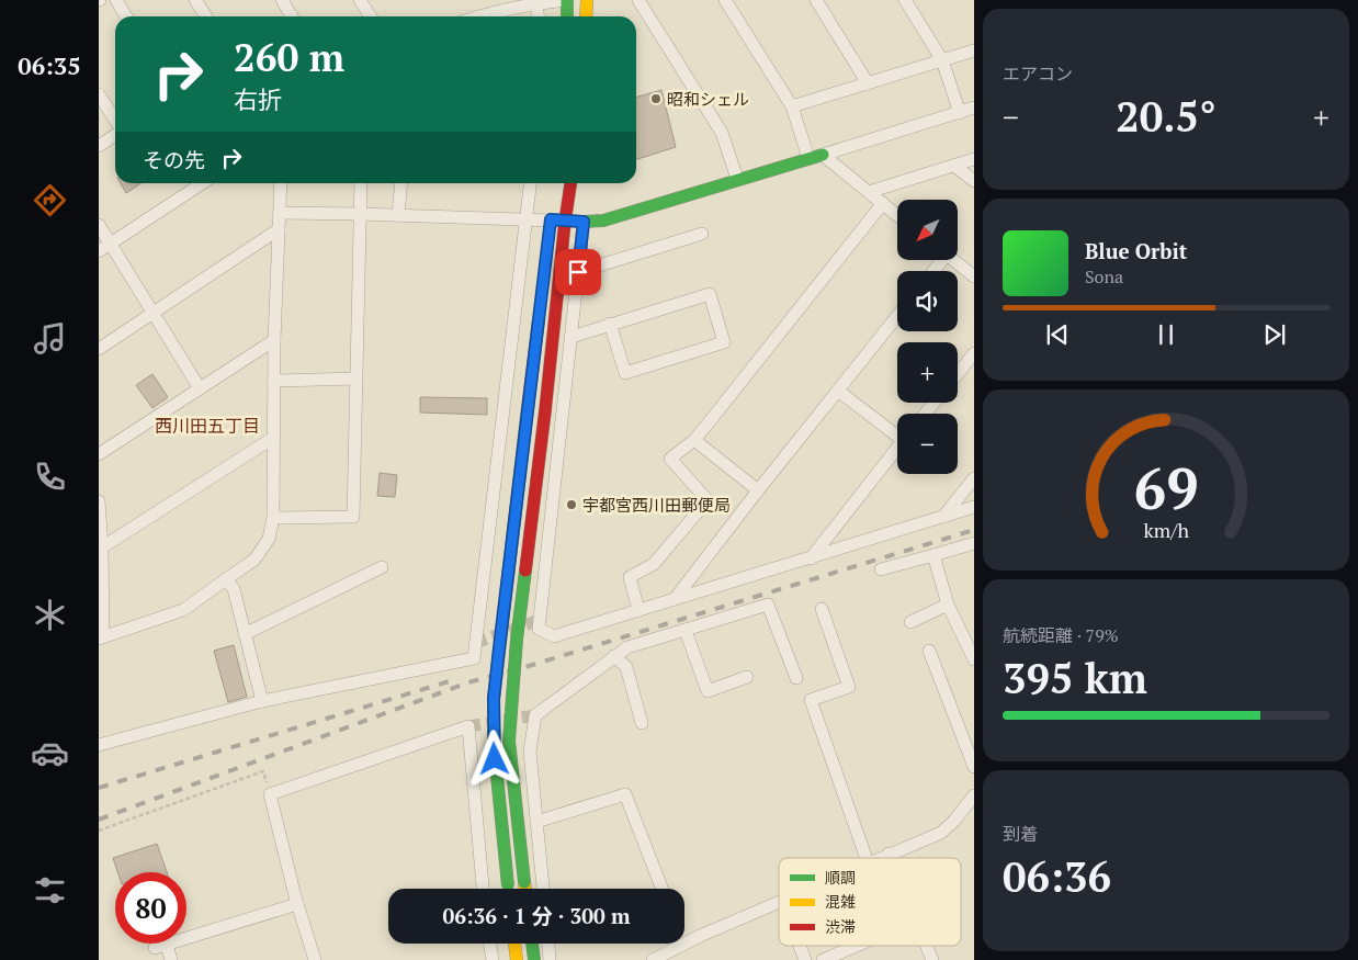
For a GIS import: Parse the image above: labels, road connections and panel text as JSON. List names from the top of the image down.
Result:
{
  "districts": ["西川田五丁目"],
  "places": ["昭和シェル", "宇都宮西川田郵便局"],
  "legend": ["順調", "混雑", "渋滞"],
  "north": "bottom left",
  "page": {
    "tabs": "06:35",
    "tile": [
      "エアコン",
      ["航続距離 · 79%", "395 km"],
      ["到着", "06:36"]
    ],
    "turn": ["260 m", "右折"],
    "heat": ["−", "20.5°", "+"],
    "then": "その先",
    "map_buttons": ["+", "−"],
    "song": ["Blue Orbit", "Sona"],
    "limit": "80",
    "trip": "06:36 · 1 分 · 300 m",
    "gauge": ["69", "km/h"]
  }
}
